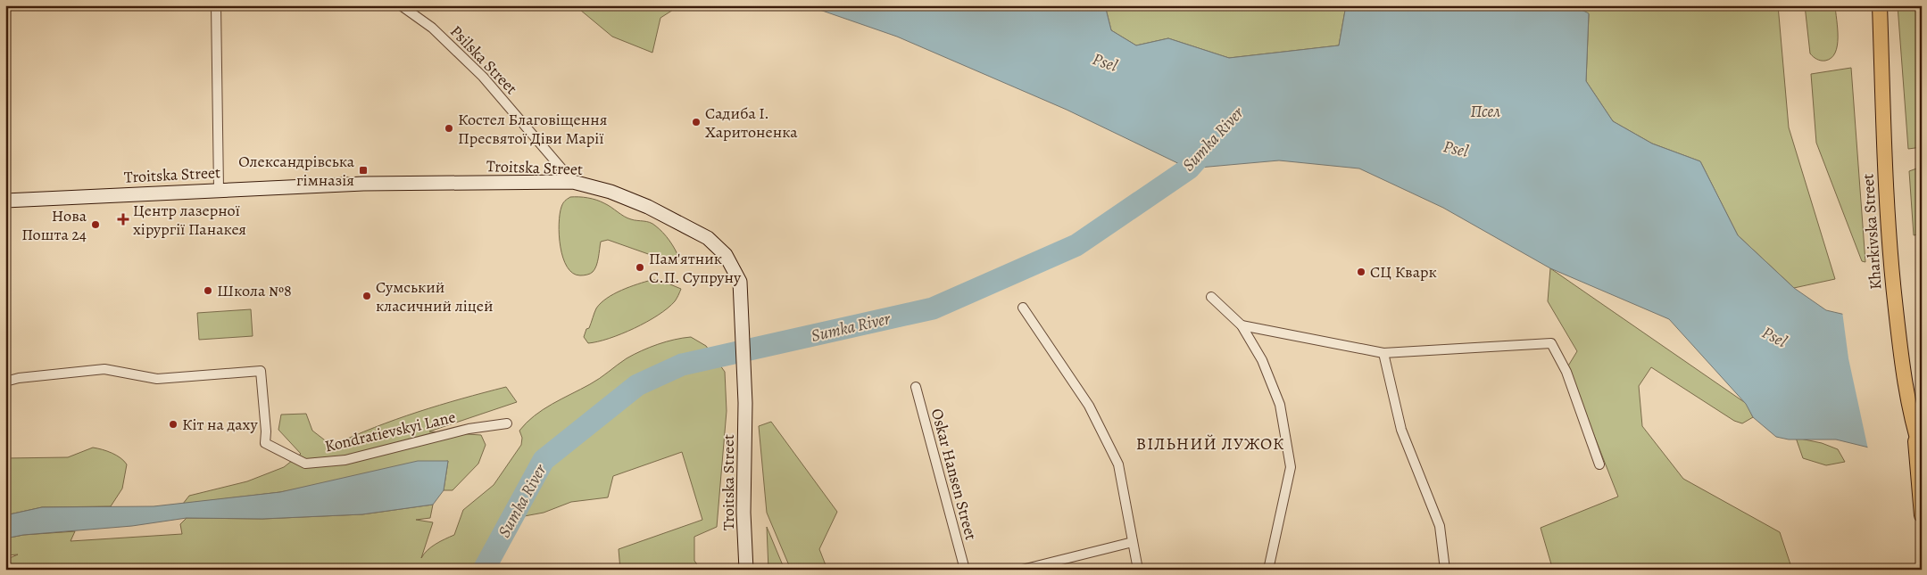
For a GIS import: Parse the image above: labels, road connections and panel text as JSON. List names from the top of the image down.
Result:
{
  "streets": {
    "main road": ["Troitska Street", "Kharkivska Street"],
    "street": ["Psilska Street", "Kondratievskyi Lane", "Oskar Hansen Street"]
  },
  "crossings": [
    ["Psilska Street", "Troitska Street"]
  ],
  "districts": ["ВІЛЬНИЙ ЛУЖОК"],
  "water": ["Psel", "Псел", "Sumka River"],
  "places": {
    "other": [
      "Садиба І. Харитоненка",
      "Костел Благовіщення Пресвятої Діви Марії",
      "Нова Пошта 24",
      "Пам'ятник С.П. Супруну",
      "СЦ Кварк",
      "Школа №8",
      "Сумський класичний ліцей",
      "Кіт на даху"
    ],
    "transit": ["Олександрівська гімназія"],
    "health": ["Центр лазерної хірургії Панакея"]
  }
}
